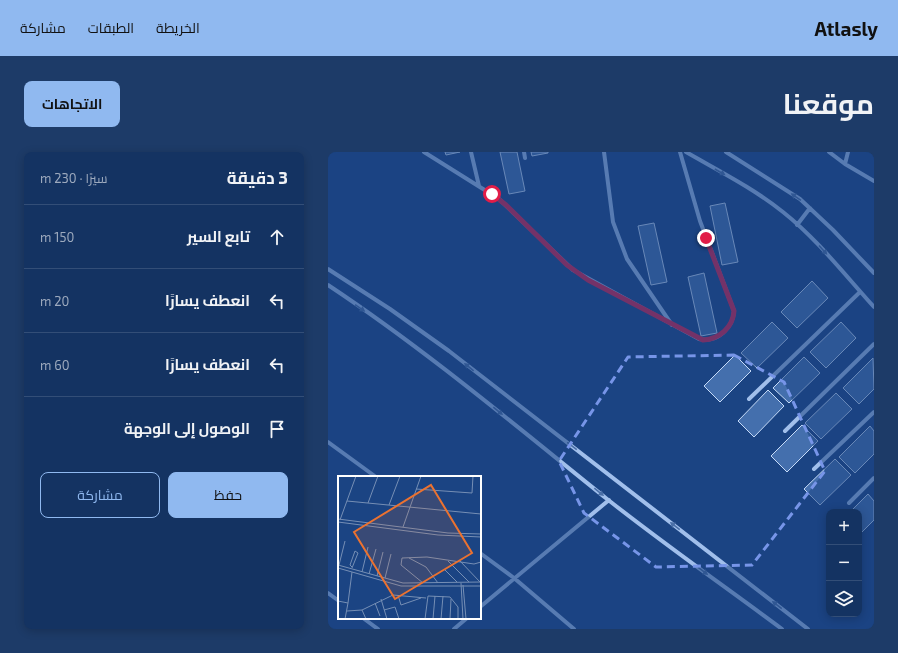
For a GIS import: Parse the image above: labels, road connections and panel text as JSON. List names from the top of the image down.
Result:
{
  "page": {
    "header": "Atlasly",
    "nav": ["الخريطة", "الطبقات", "مشاركة"],
    "title": "موقعنا",
    "buttons": [
      "الاتجاهات",
      ["حفظ", "مشاركة"]
    ],
    "heading": ["3 دقيقة", "سيرًا · 230 m"],
    "list": [
      ["تابع السير", "150 m"],
      ["انعطف يسارًا", "20 m"],
      ["انعطف يسارًا", "60 m"],
      "الوصول إلى الوجهة"
    ],
    "map_buttons": ["+", "−"]
  }
}
